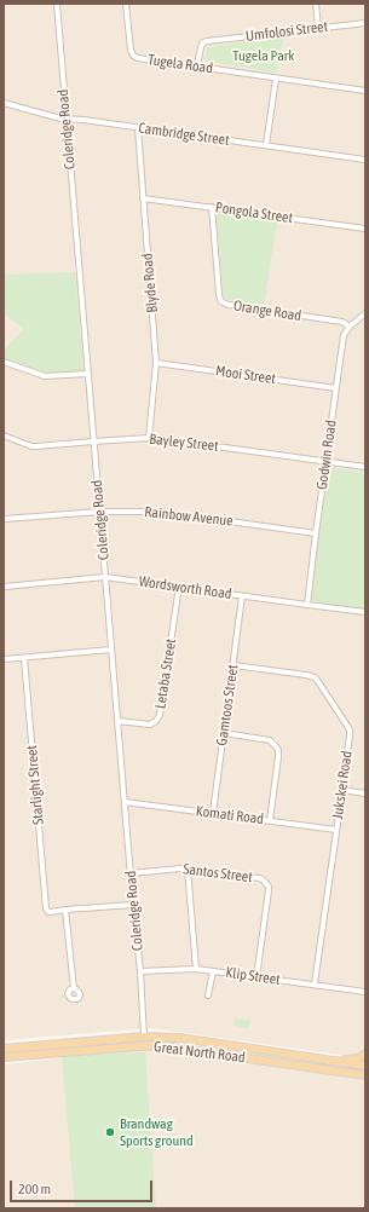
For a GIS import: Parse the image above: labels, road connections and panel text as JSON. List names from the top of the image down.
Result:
{
  "streets": {
    "main road": ["Great North Road"],
    "street": [
      "Umfolosi Street",
      "Tugela Road",
      "Coleridge Road",
      "Cambridge Street",
      "Pongola Street",
      "Blyde Road",
      "Orange Road",
      "Mooi Street",
      "Bayley Street",
      "Godwin Road",
      "Rainbow Avenue",
      "Wordsworth Road",
      "Letaba Street",
      "Gamtoos Street",
      "Starlight Street",
      "Jukskei Road",
      "Komati Road",
      "Santos Street",
      "Klip Street"
    ]
  },
  "crossings": [
    ["Umfolosi Street", "Tugela Road"],
    ["Coleridge Road", "Cambridge Street"],
    ["Coleridge Road", "Bayley Street"],
    ["Coleridge Road", "Rainbow Avenue"],
    ["Coleridge Road", "Wordsworth Road"],
    ["Coleridge Road", "Letaba Street"],
    ["Coleridge Road", "Komati Road"],
    ["Coleridge Road", "Santos Street"],
    ["Coleridge Road", "Klip Street"],
    ["Coleridge Road", "Great North Road"],
    ["Cambridge Street", "Blyde Road"],
    ["Pongola Street", "Blyde Road"],
    ["Pongola Street", "Orange Road"],
    ["Blyde Road", "Mooi Street"],
    ["Blyde Road", "Bayley Street"],
    ["Orange Road", "Godwin Road"],
    ["Mooi Street", "Godwin Road"],
    ["Bayley Street", "Godwin Road"],
    ["Godwin Road", "Rainbow Avenue"],
    ["Godwin Road", "Wordsworth Road"],
    ["Wordsworth Road", "Letaba Street"],
    ["Wordsworth Road", "Gamtoos Street"],
    ["Gamtoos Street", "Jukskei Road"],
    ["Gamtoos Street", "Komati Road"],
    ["Jukskei Road", "Komati Road"],
    ["Jukskei Road", "Klip Street"],
    ["Santos Street", "Klip Street"]
  ],
  "parks": ["Tugela Park"],
  "places": ["Brandwag Sports ground"],
  "scale_bar": "200 m"
}
